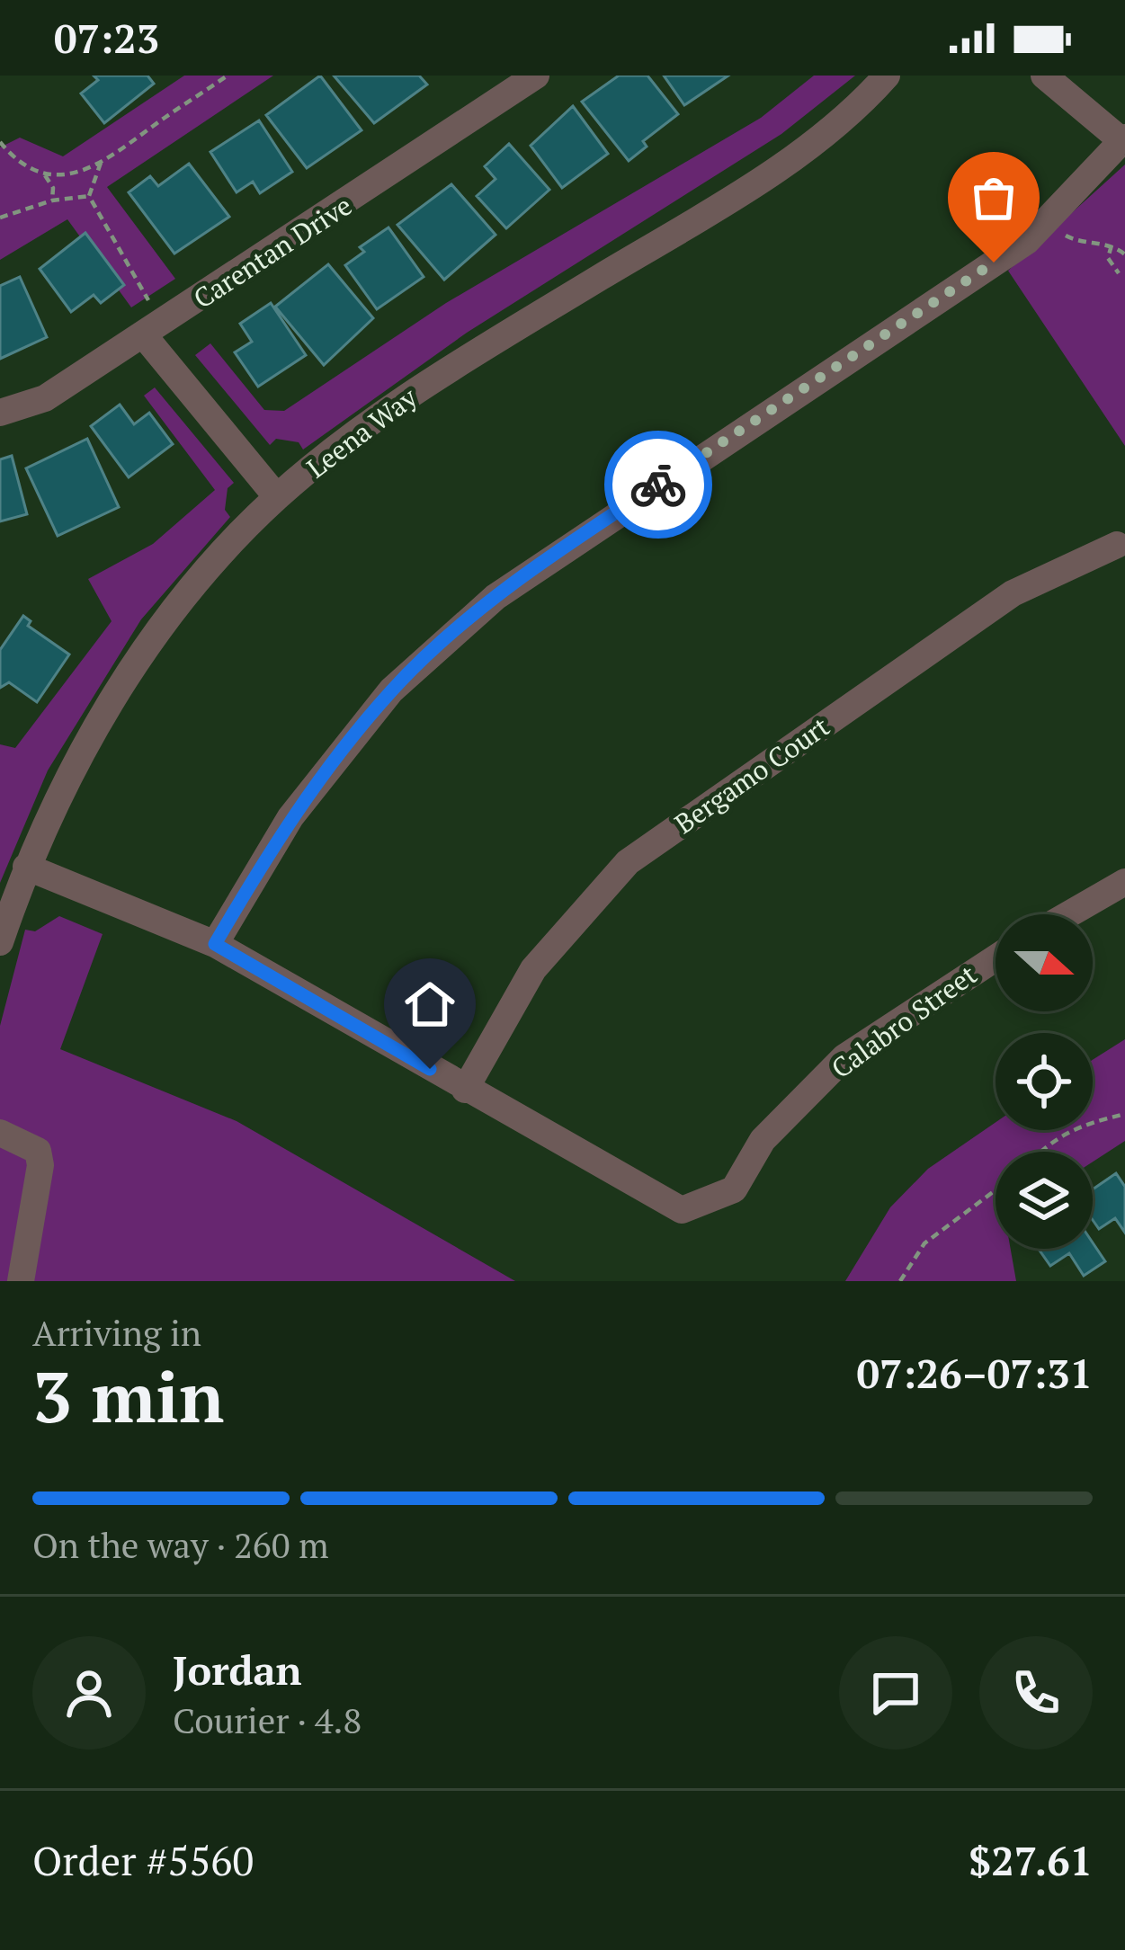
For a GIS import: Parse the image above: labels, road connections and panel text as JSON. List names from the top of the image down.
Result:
{
  "streets": {
    "street": [
      "Carentan Drive",
      "Leena Way",
      "Bergamo Court",
      "Calabro Street"
    ]
  },
  "crossings": [
    ["Leena Way", "Calabro Street"],
    ["Bergamo Court", "Calabro Street"]
  ],
  "north": "right",
  "page": {
    "status": "07:23",
    "heading": ["3 min", "Arriving in", "07:26–07:31"],
    "panel": [
      "Jordan",
      "Courier · 4.8",
      "Order #5560",
      "$27.61"
    ],
    "bar": "On the way · 260 m"
  }
}
